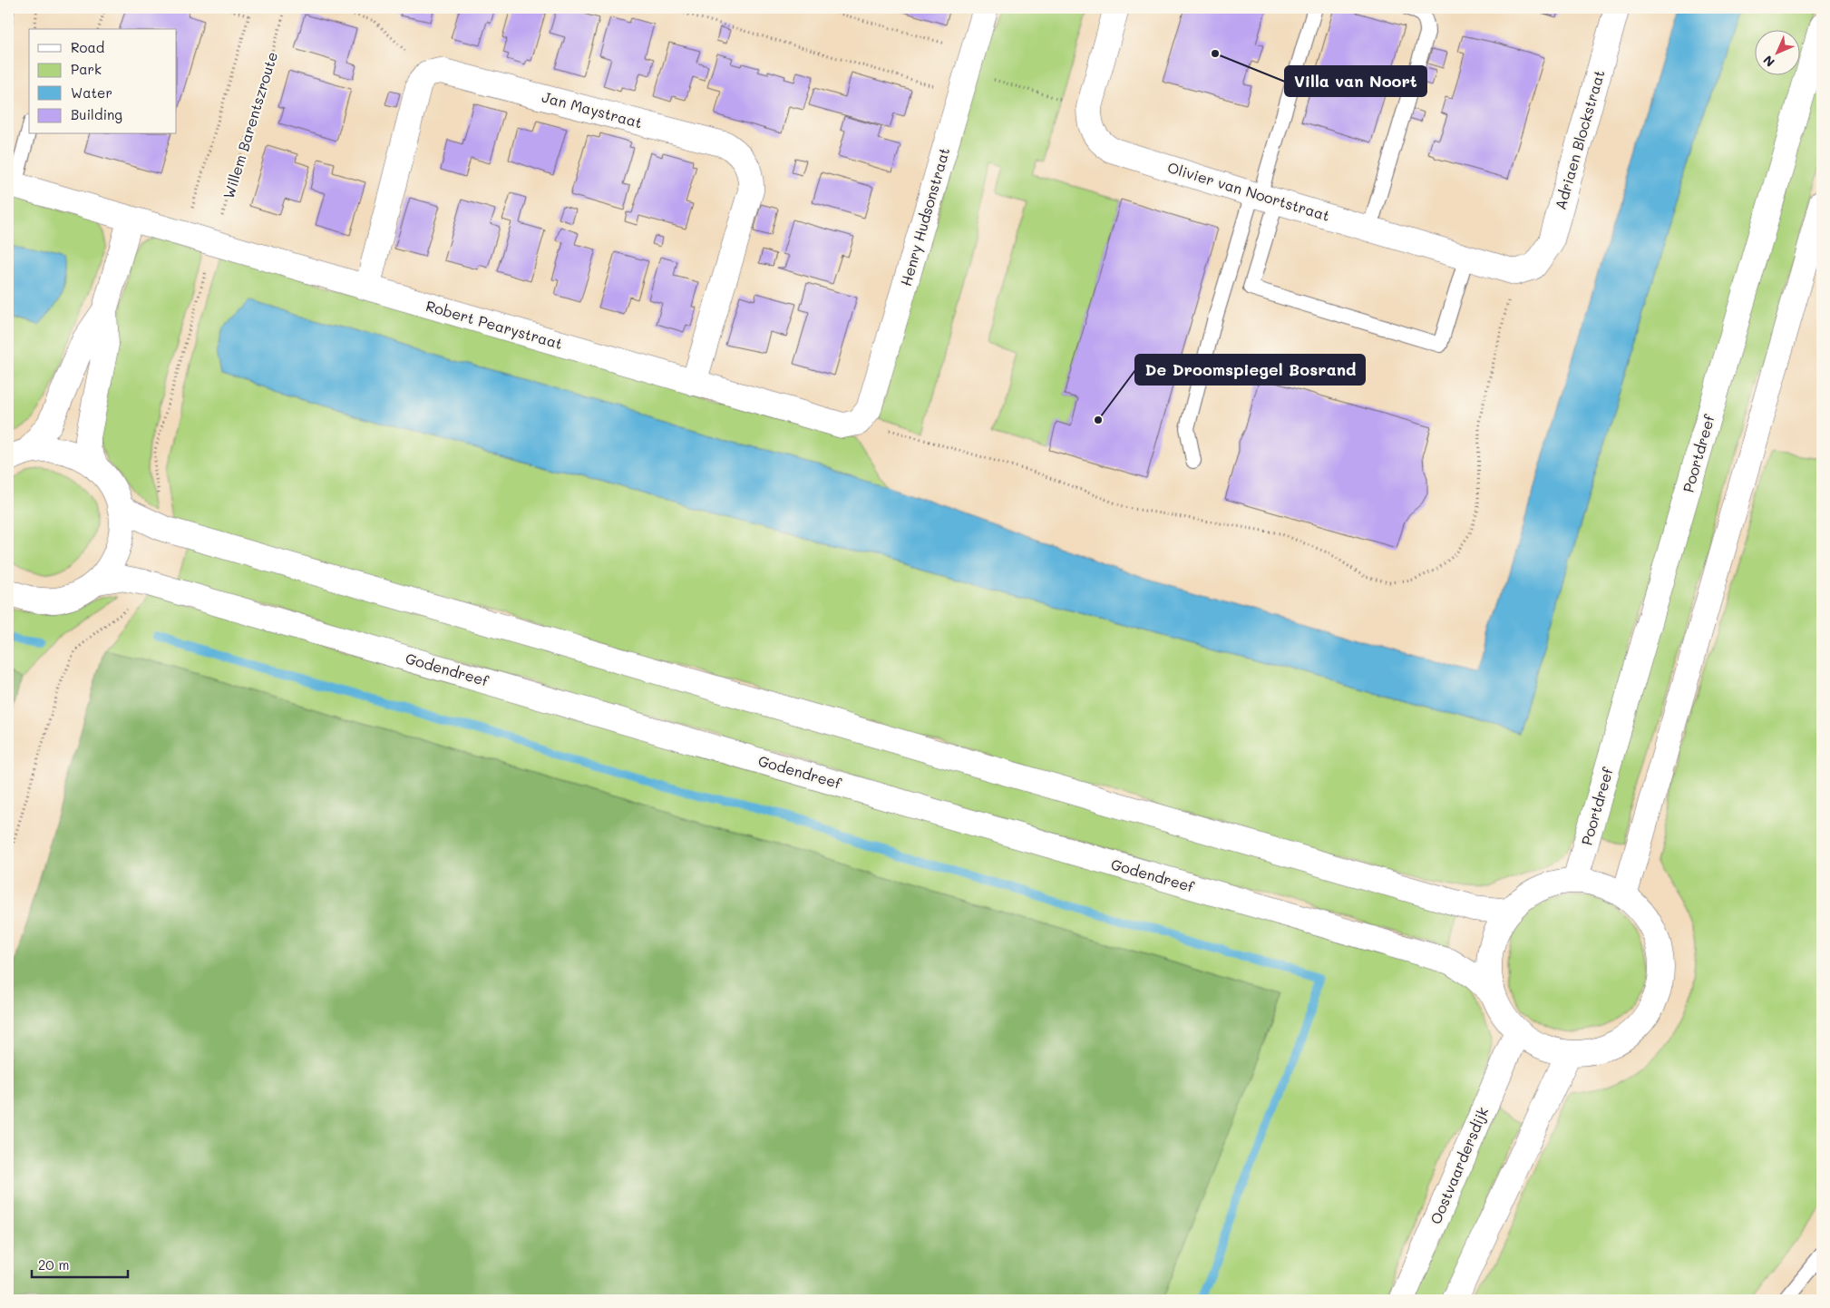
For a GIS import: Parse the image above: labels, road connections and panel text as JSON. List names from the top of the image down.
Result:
{
  "streets": {
    "main road": [
      "Jan Maystraat",
      "Adriaen Blockstraat",
      "Olivier van Noortstraat",
      "Henry Hudsonstraat",
      "Robert Pearystraat",
      "Poortdreef",
      "Godendreef",
      "Oostvaardersdijk"
    ],
    "path": ["Willem Barentszroute"]
  },
  "crossings": [
    ["Jan Maystraat", "Robert Pearystraat"],
    ["Willem Barentszroute", "Robert Pearystraat"],
    ["Adriaen Blockstraat", "Olivier van Noortstraat"],
    ["Henry Hudsonstraat", "Robert Pearystraat"]
  ],
  "places": ["Villa van Noort", "De Droomspiegel Bosrand"],
  "legend": [
    "Road",
    "Park",
    "Water",
    "Building"
  ],
  "scale_bar": "20 m",
  "north": "bottom left"
}
